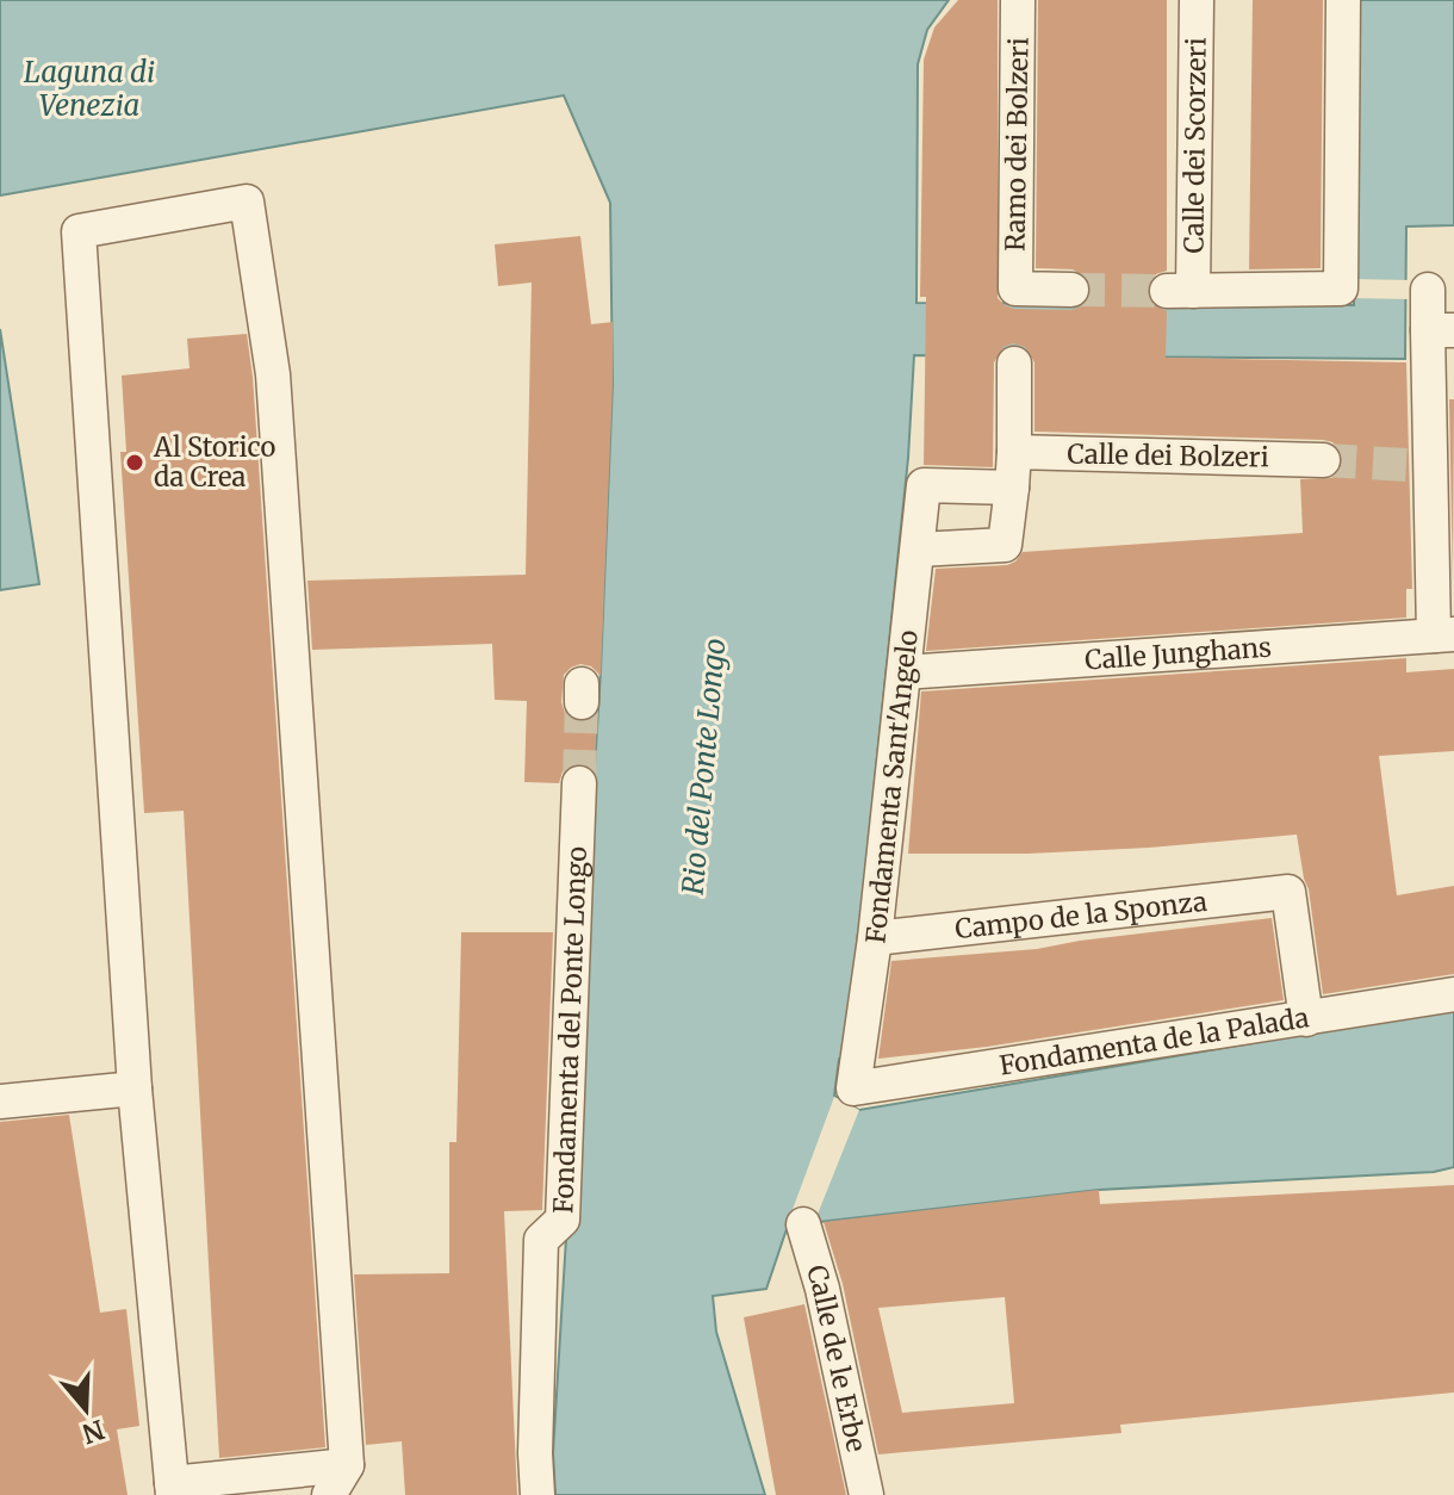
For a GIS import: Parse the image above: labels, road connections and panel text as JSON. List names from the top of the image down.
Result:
{
  "streets": {
    "street": [
      "Ramo dei Bolzeri",
      "Calle dei Scorzeri",
      "Calle dei Bolzeri",
      "Calle Junghans",
      "Fondamenta Sant'Angelo",
      "Campo de la Sponza",
      "Fondamenta del Ponte Longo",
      "Fondamenta de la Palada",
      "Calle de le Erbe"
    ]
  },
  "crossings": [
    ["Calle Junghans", "Fondamenta Sant'Angelo"],
    ["Fondamenta Sant'Angelo", "Campo de la Sponza"],
    ["Fondamenta Sant'Angelo", "Fondamenta de la Palada"],
    ["Campo de la Sponza", "Fondamenta de la Palada"]
  ],
  "water": ["Laguna di Venezia", "Rio del Ponte Longo"],
  "places": ["Al Storico da Crea"],
  "north": "bottom"
}
